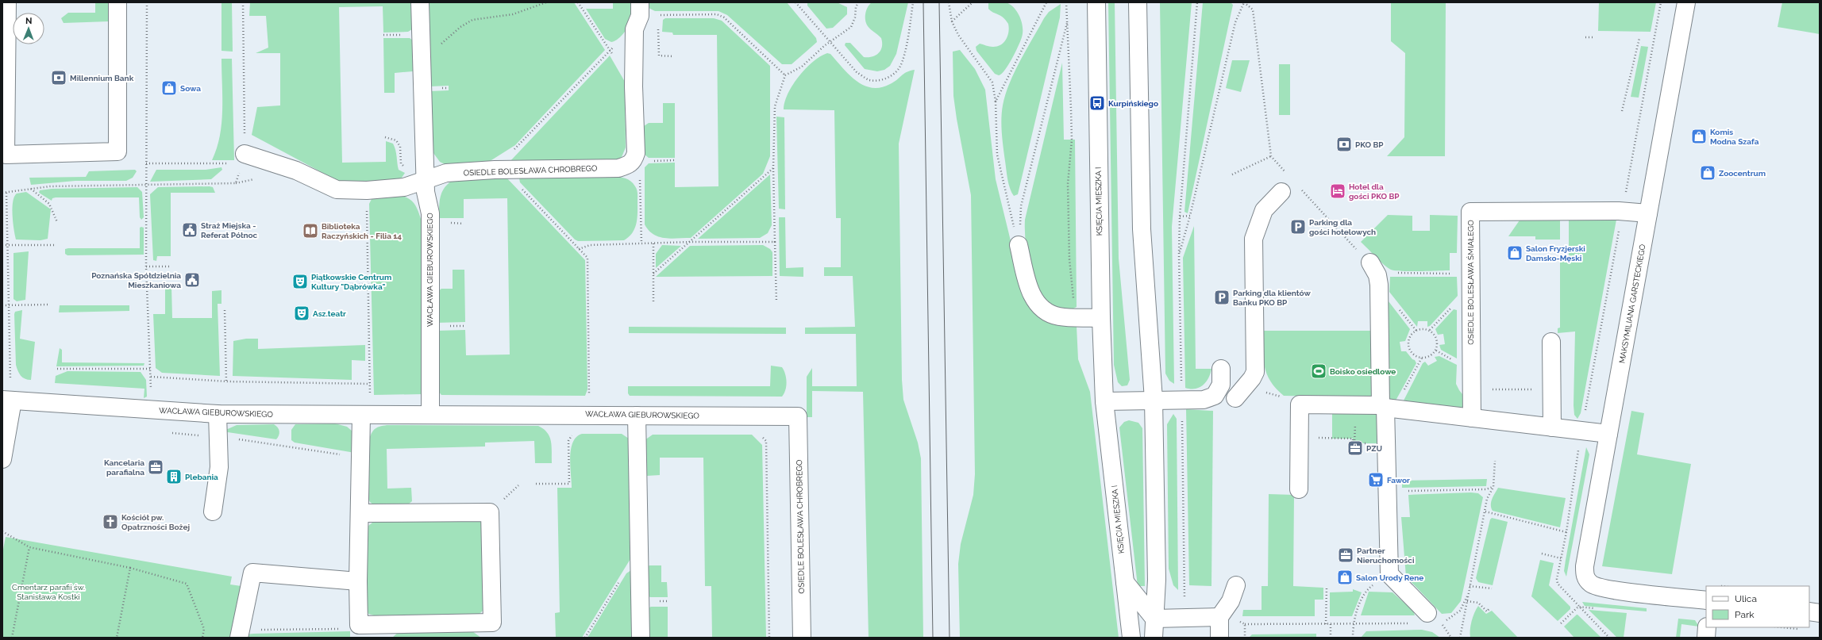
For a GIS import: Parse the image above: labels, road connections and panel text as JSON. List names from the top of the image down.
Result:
{
  "streets": {
    "street": [
      "OSIEDLE BOLESŁAWA CHROBREGO",
      "KSIĘCIA MIESZKA I",
      "WACŁAWA GIEBUROWSKIEGO",
      "OSIEDLE BOLESŁAWA ŚMIAŁEGO",
      "MAKSYMILIANA GARSTECKIEGO"
    ]
  },
  "crossings": [
    ["OSIEDLE BOLESŁAWA CHROBREGO", "WACŁAWA GIEBUROWSKIEGO"],
    ["OSIEDLE BOLESŁAWA ŚMIAŁEGO", "MAKSYMILIANA GARSTECKIEGO"]
  ],
  "parks": ["Cmentarz parafii św. Stanisława Kostki"],
  "places": {
    "bank": ["Millennium Bank", "PKO BP"],
    "shop": [
      "Sowa",
      "Komis Modna Szafa",
      "Zoocentrum",
      "Salon Fryzjerski Damsko-Męski",
      "Salon Urody Rene"
    ],
    "bus stop": ["Kurpińskiego"],
    "hotel": ["Hotel dla gości PKO BP"],
    "parking": ["Parking dla gości hotelowych", "Parking dla klientów Banku PKO BP"],
    "public building": ["Straż Miejska - Referat Północ", "Poznańska Spółdzielnia Mieszkaniowa"],
    "library": ["Biblioteka Raczyńskich - Filia 14"],
    "theatre": ["Piątkowskie Centrum Kultury \"Dąbrówka\"", "Asz.teatr"],
    "sports": ["Boisko osiedlowe"],
    "office": ["PZU", "Kancelaria parafialna", "Partner Nieruchomości"],
    "building": ["Plebania"],
    "supermarket": ["Fawor"],
    "church": ["Kościół pw. Opatrzności Bożej"]
  },
  "legend": ["Ulica", "Park"],
  "north": "top"
}
